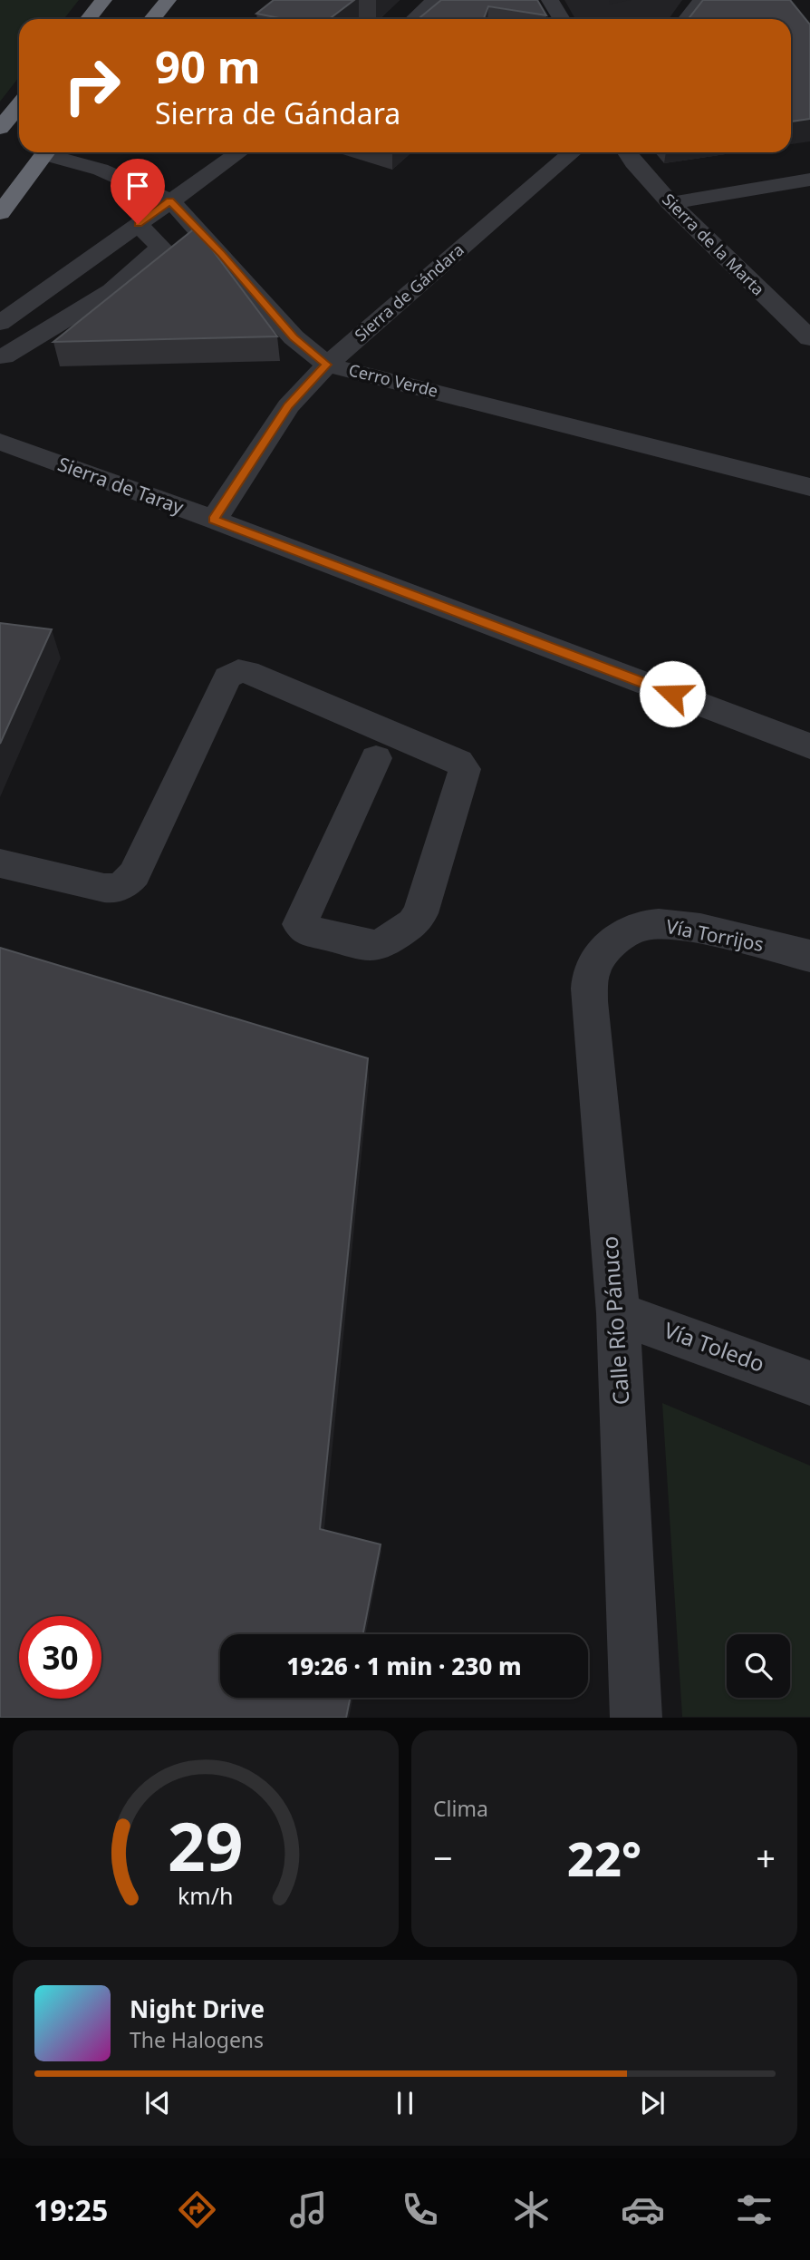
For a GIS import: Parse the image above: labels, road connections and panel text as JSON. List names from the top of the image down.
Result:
{
  "streets": {
    "street": [
      "Sierra de la Marta",
      "Sierra de Gándara",
      "Cerro Verde",
      "Sierra de Taray",
      "Vía Torrijos",
      "Calle Río Pánuco",
      "Vía Toledo"
    ]
  },
  "crossings": [
    ["Sierra de Gándara", "Cerro Verde"],
    ["Sierra de Gándara", "Sierra de Taray"],
    ["Vía Torrijos", "Calle Río Pánuco"],
    ["Calle Río Pánuco", "Vía Toledo"]
  ],
  "page": {
    "turn": ["90 m", "Sierra de Gándara"],
    "limit": "30",
    "trip": "19:26 · 1 min · 230 m",
    "tile": "Clima",
    "heat": ["−", "22°", "+"],
    "song": ["Night Drive", "The Halogens"],
    "tabs": "19:25",
    "gauge": ["29", "km/h"]
  }
}
